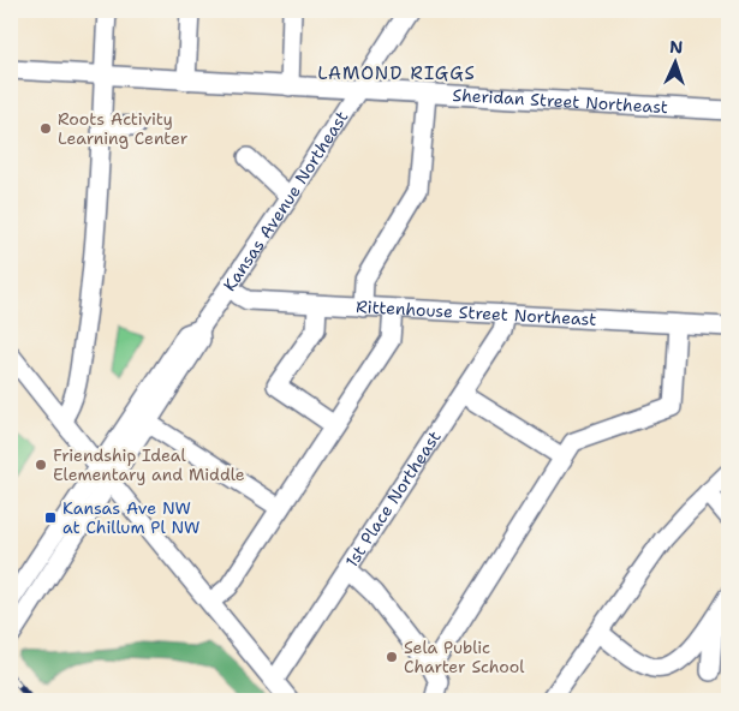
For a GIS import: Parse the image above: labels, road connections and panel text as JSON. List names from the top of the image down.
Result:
{
  "streets": {
    "street": [
      "Sheridan Street Northeast",
      "Kansas Avenue Northeast",
      "Rittenhouse Street Northeast",
      "1st Place Northeast"
    ]
  },
  "crossings": [
    ["Sheridan Street Northeast", "Kansas Avenue Northeast"],
    ["Kansas Avenue Northeast", "Rittenhouse Street Northeast"],
    ["Rittenhouse Street Northeast", "1st Place Northeast"]
  ],
  "districts": ["LAMOND RIGGS"],
  "places": {
    "other": ["Roots Activity Learning Center", "Friendship Ideal Elementary and Middle", "Sela Public Charter School"],
    "transit": ["Kansas Ave NW at Chillum Pl NW"]
  },
  "north": "top"
}
